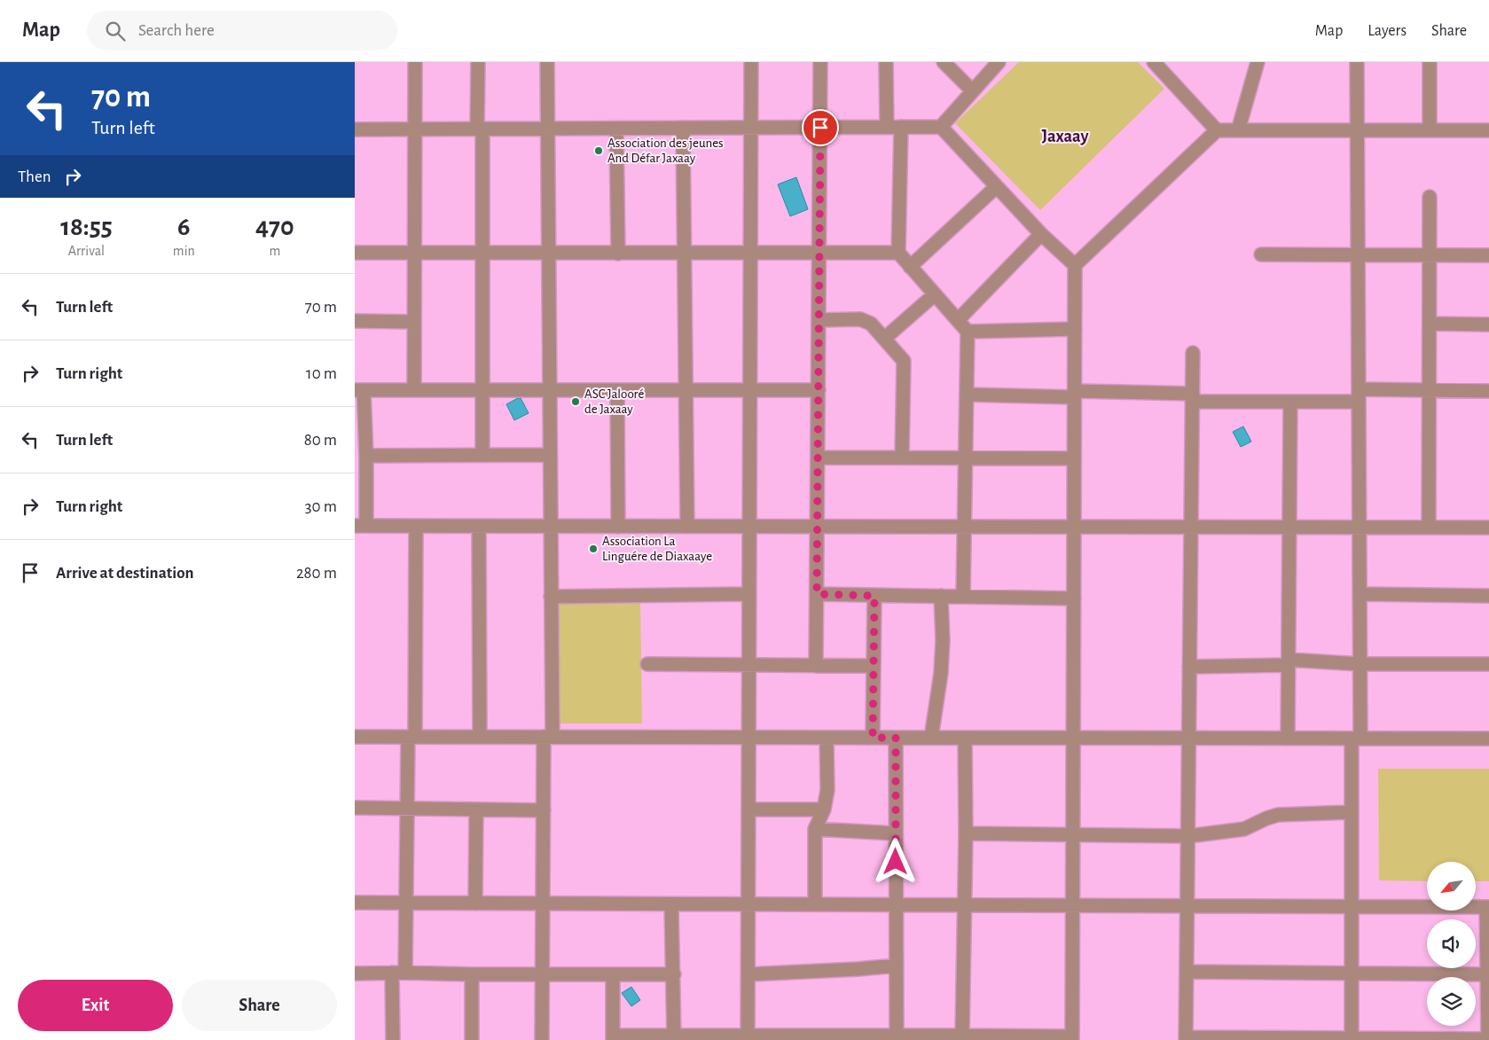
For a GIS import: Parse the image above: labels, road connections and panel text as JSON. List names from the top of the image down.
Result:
{
  "districts": ["Jaxaay"],
  "places": ["Association des jeunes And Défar Jaxaay", "ASC Jalooré de Jaxaay", "Association La Linguére de Diaxaaye"],
  "north": "bottom left",
  "page": {
    "header": "Map",
    "search": "Search here",
    "nav": ["Map", "Layers", "Share"],
    "turn": ["70 m", "Turn left"],
    "then": "Then",
    "eta": [
      "18:55",
      "Arrival",
      "6",
      "min",
      "470",
      "m"
    ],
    "list": [
      {
        "name": "Turn left",
        "value": "70 m"
      },
      {
        "name": "Turn right",
        "value": "10 m"
      },
      {
        "name": "Turn left",
        "value": "80 m"
      },
      {
        "name": "Turn right",
        "value": "30 m"
      },
      {
        "name": "Arrive at destination",
        "value": "280 m"
      }
    ],
    "buttons": ["Exit", "Share"]
  }
}
